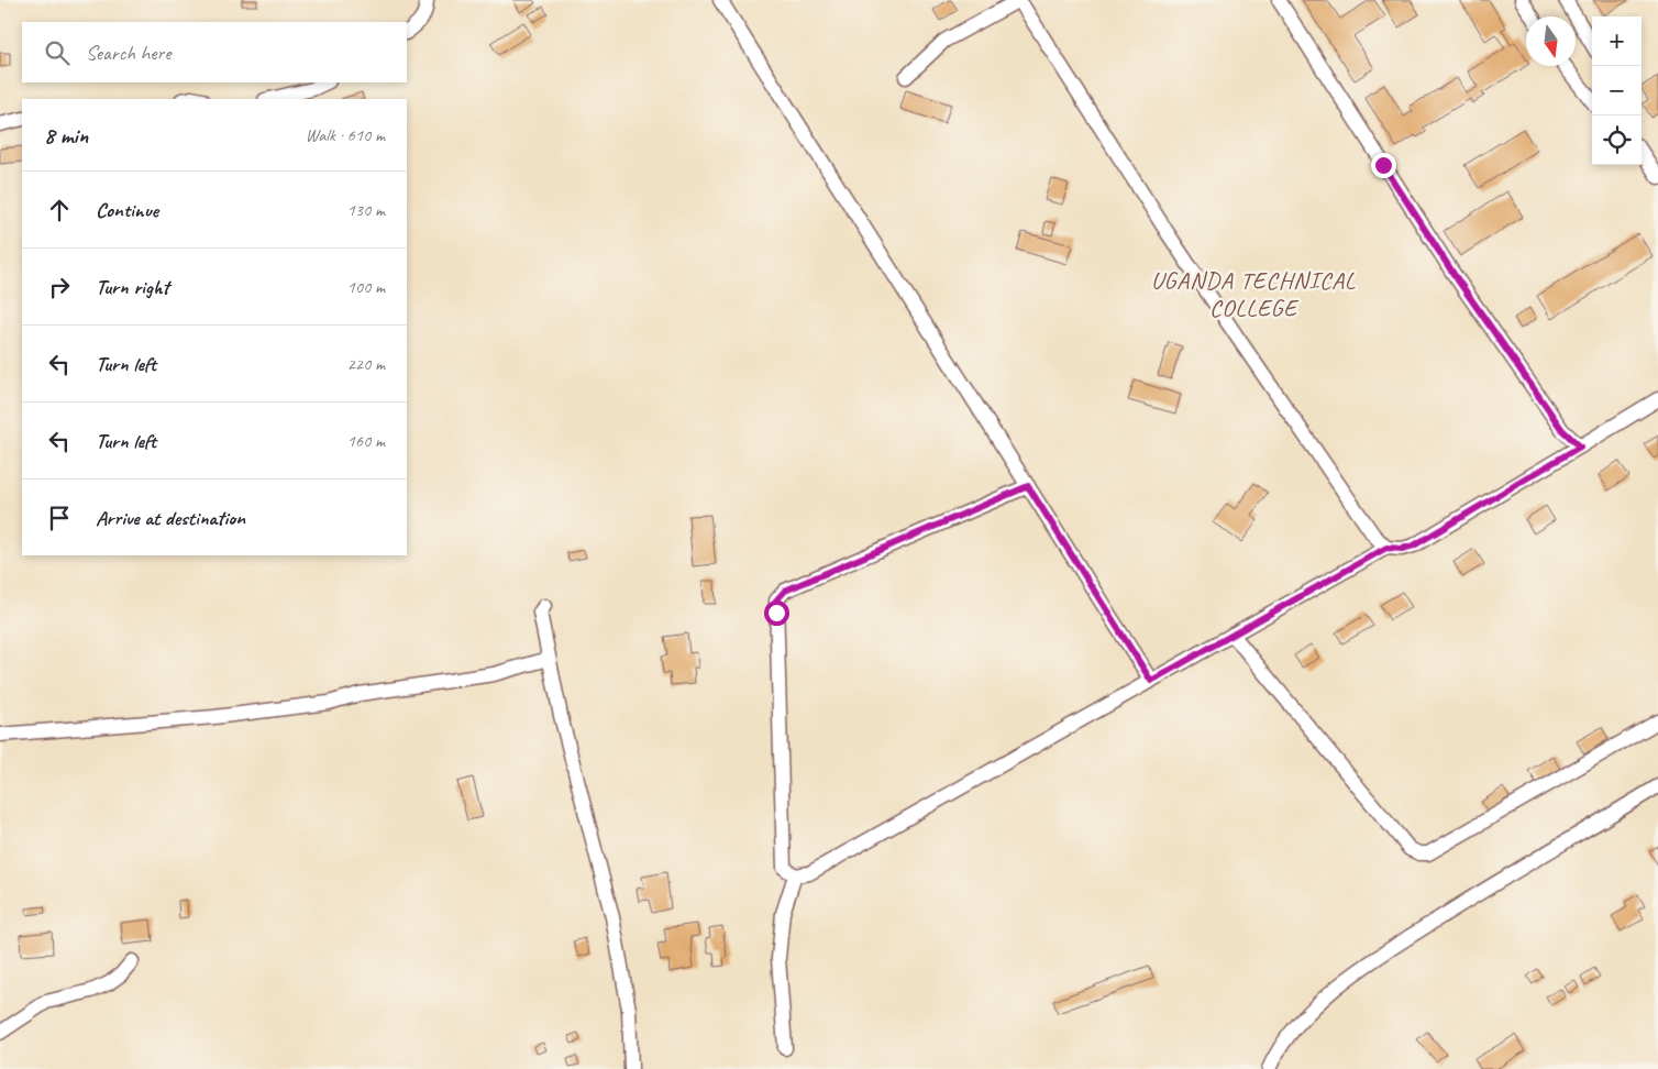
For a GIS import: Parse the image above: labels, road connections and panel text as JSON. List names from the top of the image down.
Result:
{
  "districts": ["UGANDA TECHNICAL COLLEGE"],
  "north": "bottom",
  "page": {
    "map_buttons": ["+", "−"],
    "search": "Search here",
    "heading": ["8 min", "Walk · 610 m"],
    "list": [
      ["Continue", "130 m"],
      ["Turn right", "100 m"],
      ["Turn left", "220 m"],
      ["Turn left", "160 m"],
      "Arrive at destination"
    ]
  }
}
